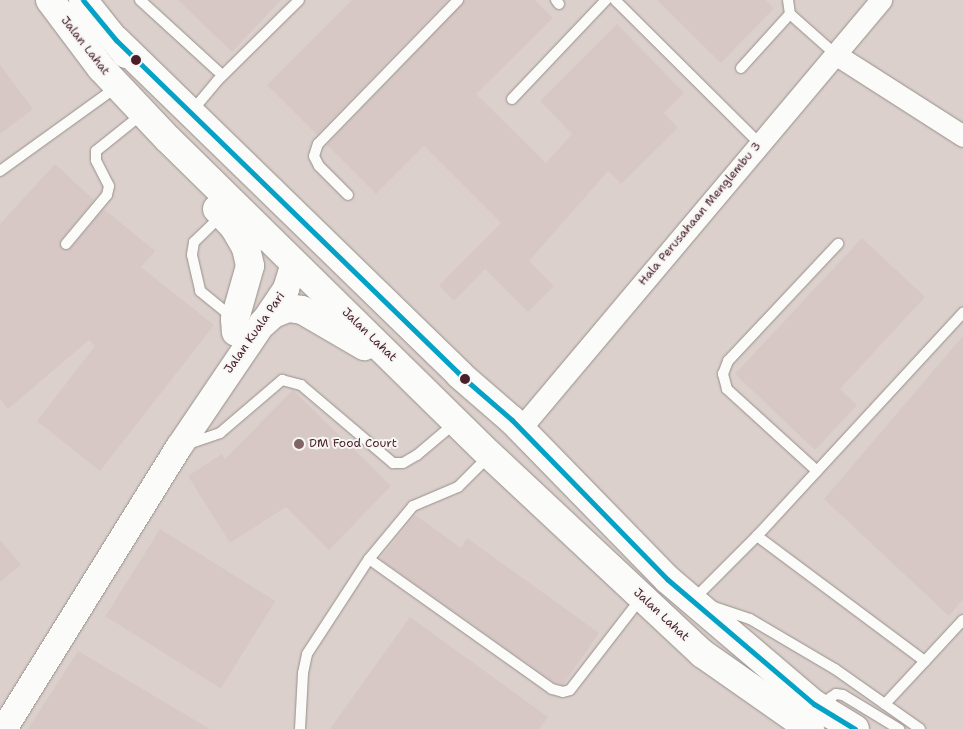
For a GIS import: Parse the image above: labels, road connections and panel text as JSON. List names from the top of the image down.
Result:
{
  "streets": {
    "main road": ["Jalan Lahat"],
    "street": ["Hala Perusahaan Menglembu 3", "Jalan Kuala Pari"]
  },
  "crossings": [
    ["Jalan Lahat", "Jalan Kuala Pari"]
  ],
  "places": ["DM Food Court"]
}
